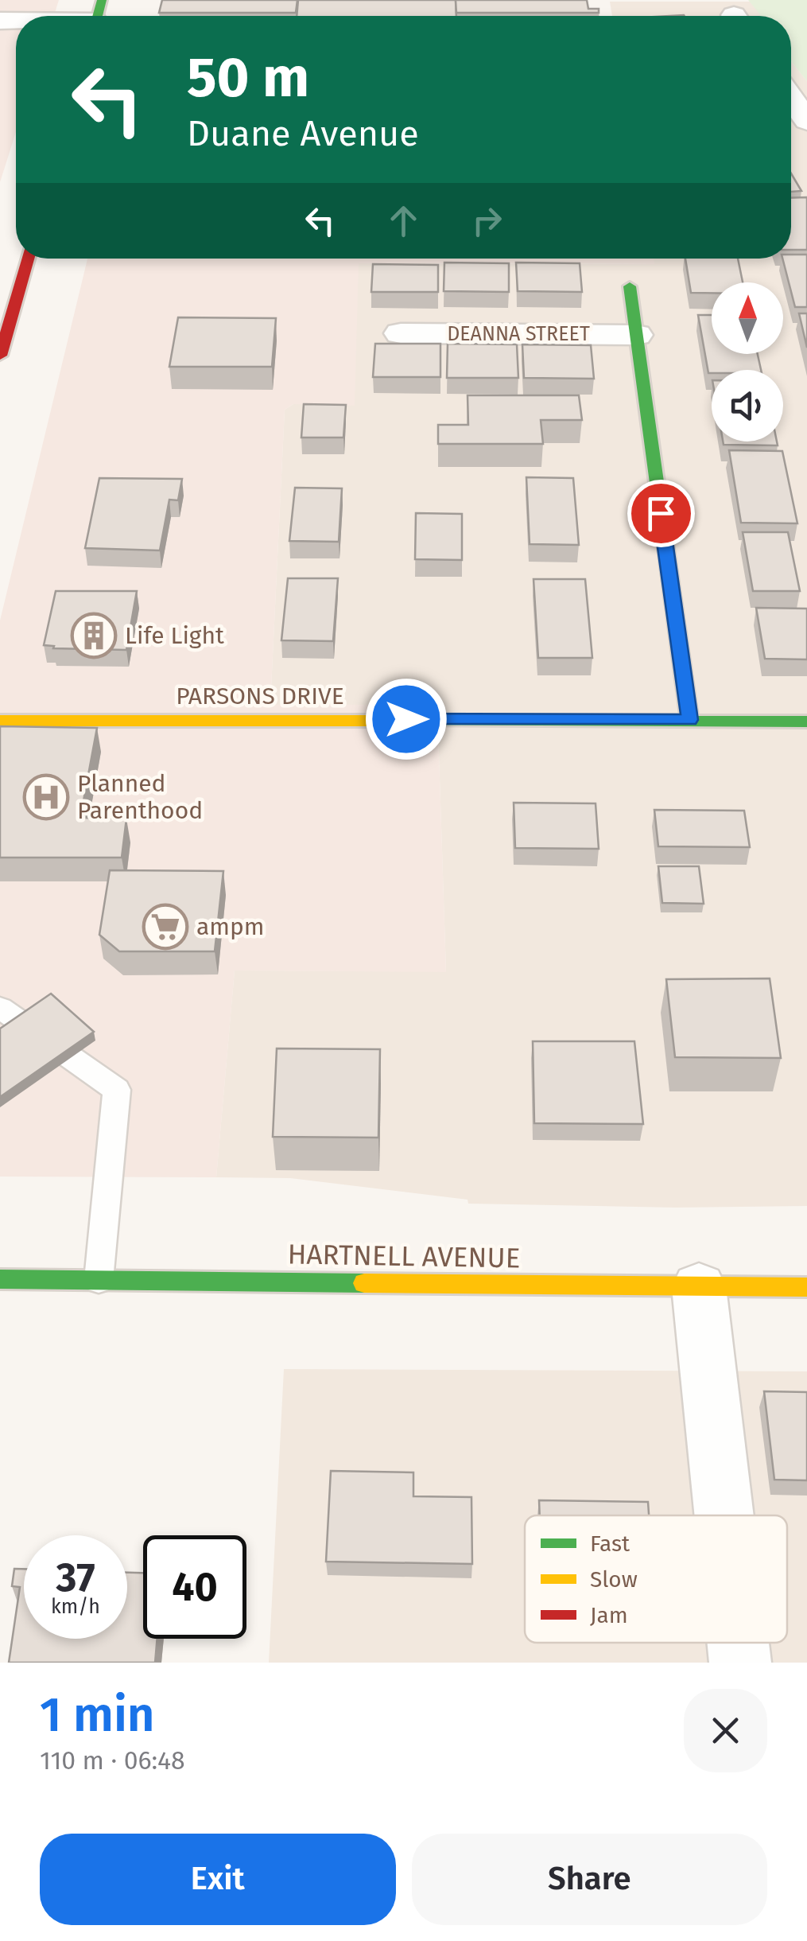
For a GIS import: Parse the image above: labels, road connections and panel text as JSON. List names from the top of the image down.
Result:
{
  "streets": {
    "street": ["DEANNA STREET", "PARSONS DRIVE", "HARTNELL AVENUE"]
  },
  "places": {
    "building": ["Life Light"],
    "hospital": ["Planned Parenthood"],
    "supermarket": ["ampm"]
  },
  "legend": ["Fast", "Slow", "Jam"],
  "north": "top",
  "page": {
    "turn": ["50 m", "Duane Avenue"],
    "speed": "37 km/h",
    "limit": "40",
    "heading": ["1 min", "110 m · 06:48"],
    "buttons": ["Exit", "Share"]
  }
}
